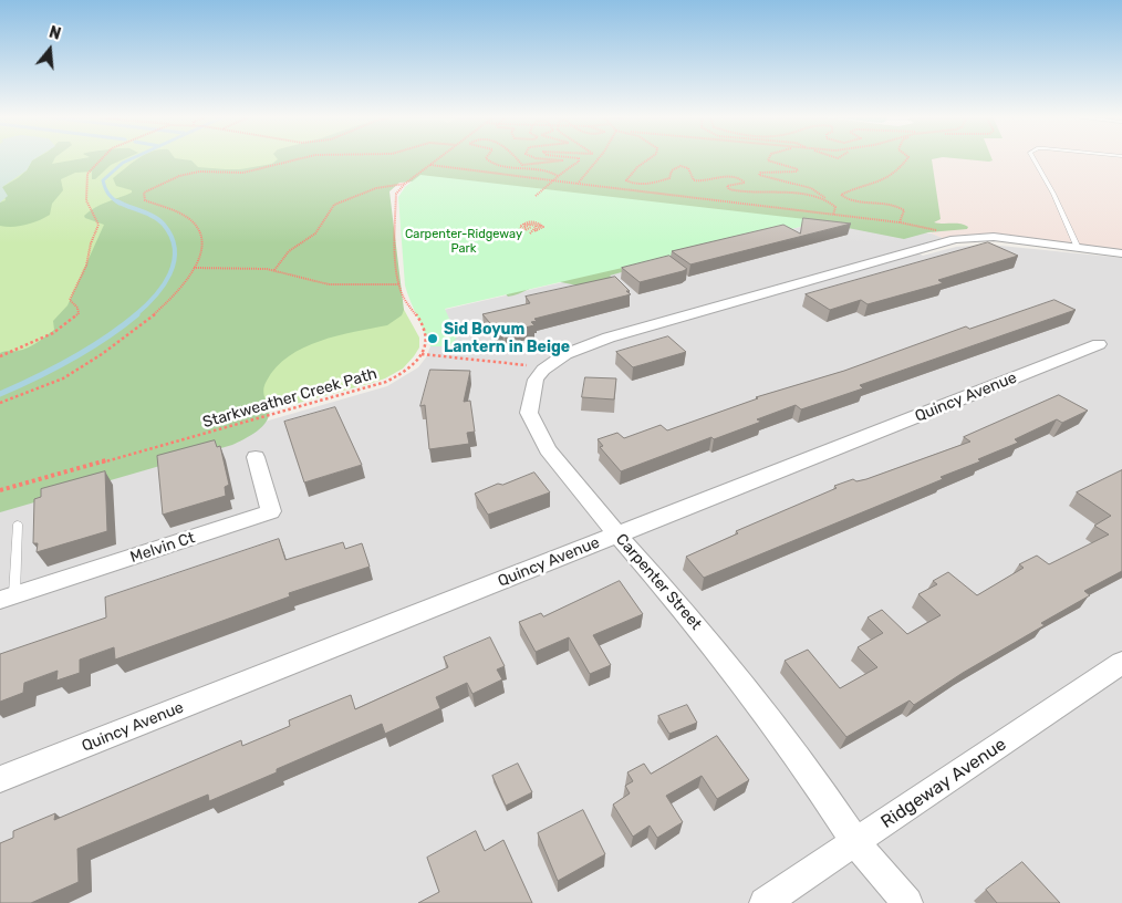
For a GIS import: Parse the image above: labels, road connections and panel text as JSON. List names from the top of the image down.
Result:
{
  "streets": {
    "street": [
      "Quincy Avenue",
      "Melvin Ct",
      "Carpenter Street",
      "Ridgeway Avenue"
    ],
    "path": ["Starkweather Creek Path"]
  },
  "crossings": [
    ["Quincy Avenue", "Carpenter Street"],
    ["Carpenter Street", "Ridgeway Avenue"]
  ],
  "parks": ["Carpenter-Ridgeway Park"],
  "places": ["Sid Boyum Lantern in Beige"],
  "north": "top"
}
